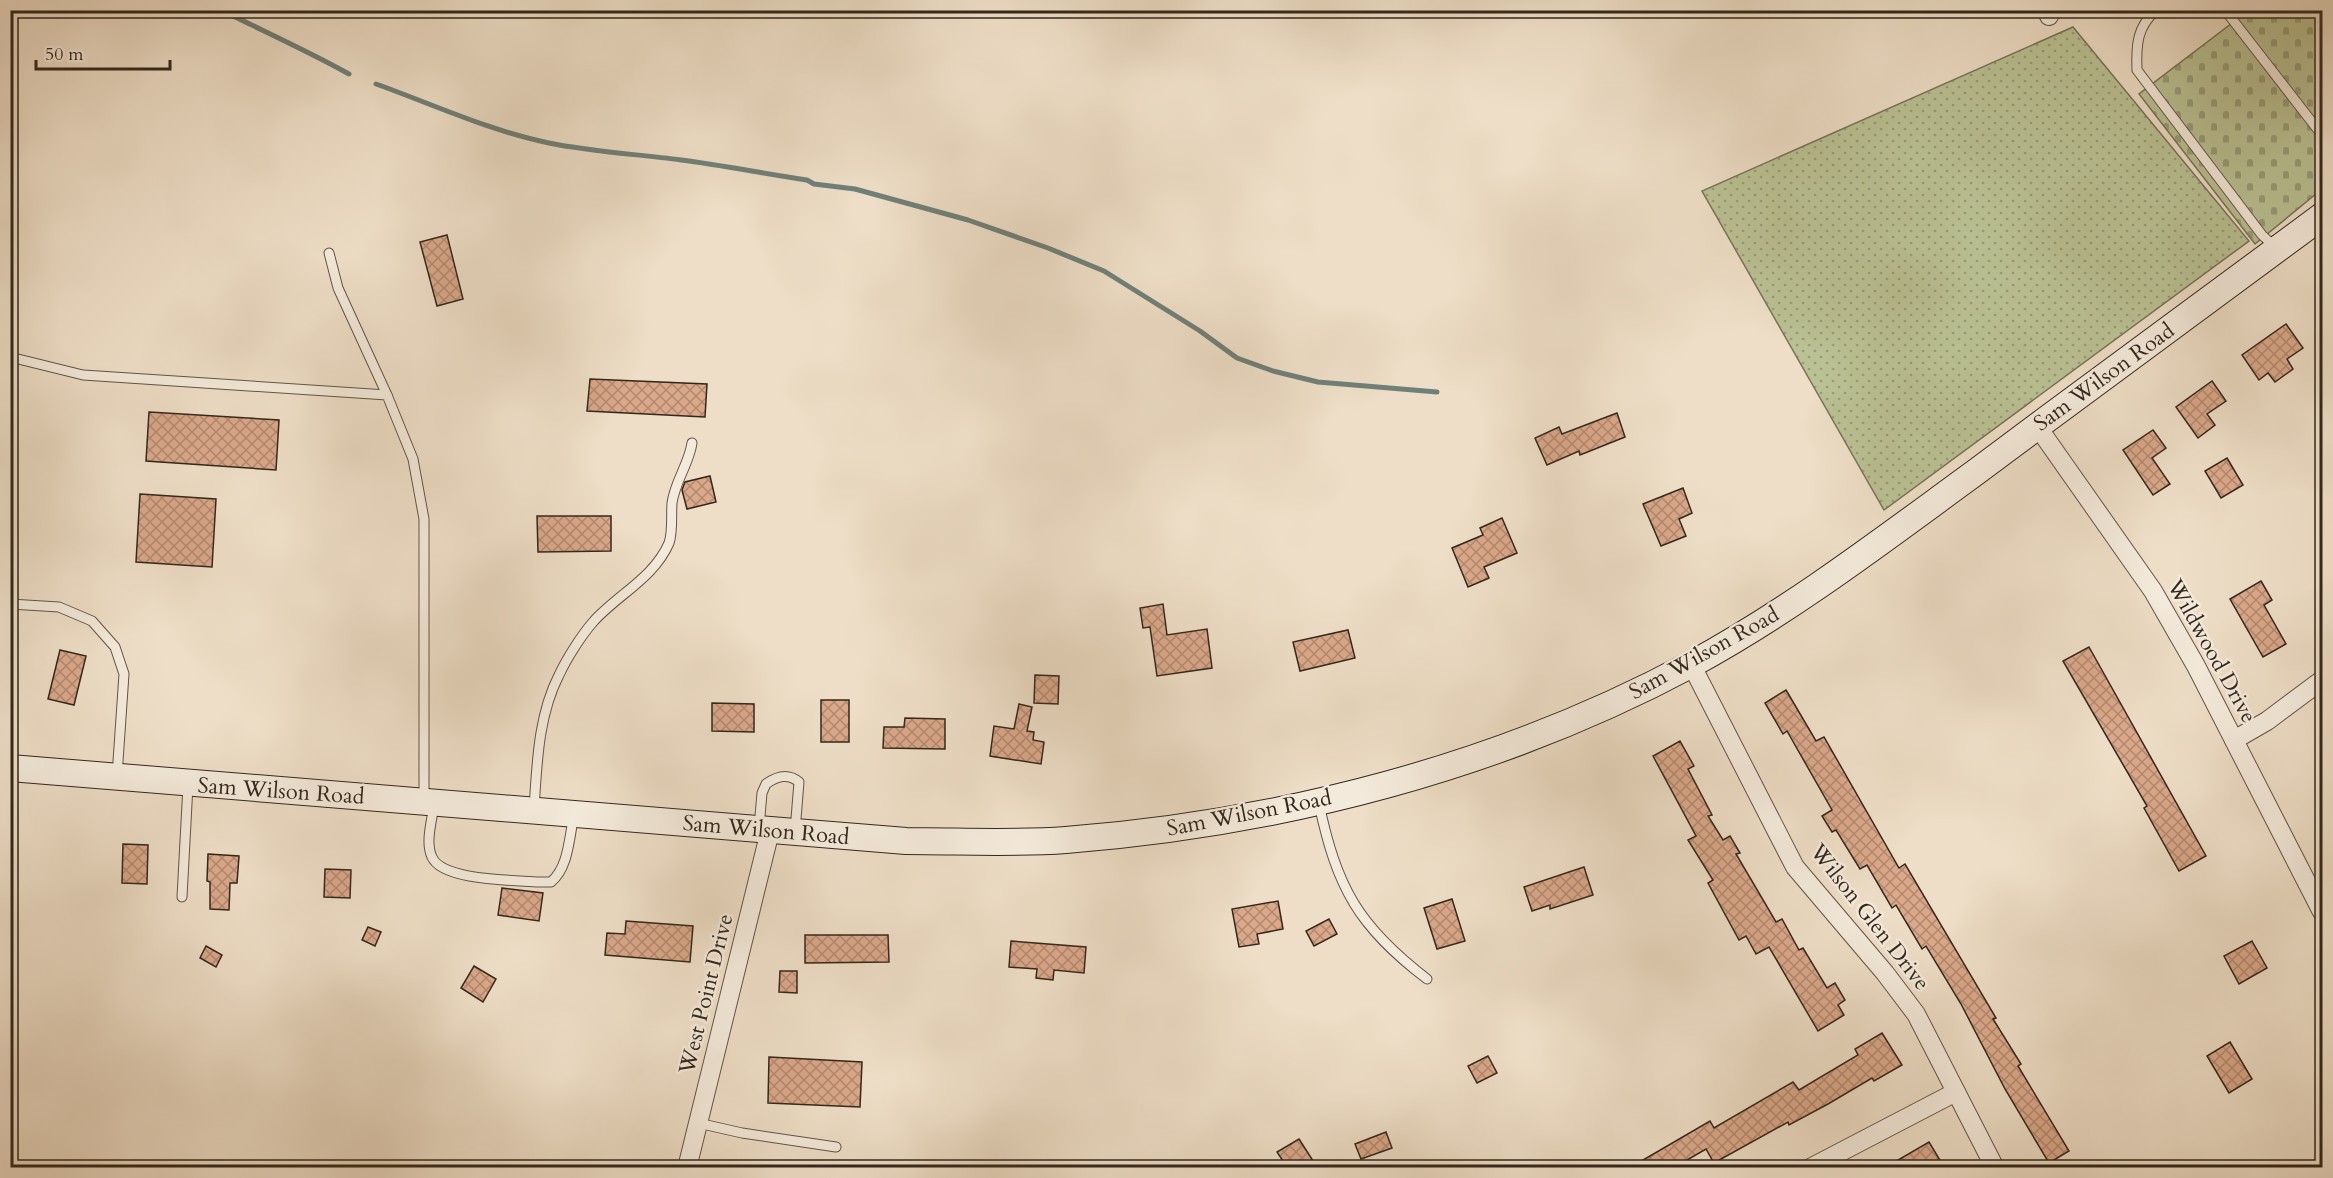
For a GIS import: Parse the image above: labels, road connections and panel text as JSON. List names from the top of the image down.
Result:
{
  "streets": {
    "street": [
      "Sam Wilson Road",
      "Wildwood Drive",
      "Wilson Glen Drive",
      "West Point Drive"
    ]
  },
  "crossings": [
    ["Sam Wilson Road", "Wildwood Drive"],
    ["Sam Wilson Road", "Wilson Glen Drive"],
    ["Sam Wilson Road", "West Point Drive"]
  ],
  "scale_bar": "50 m"
}
